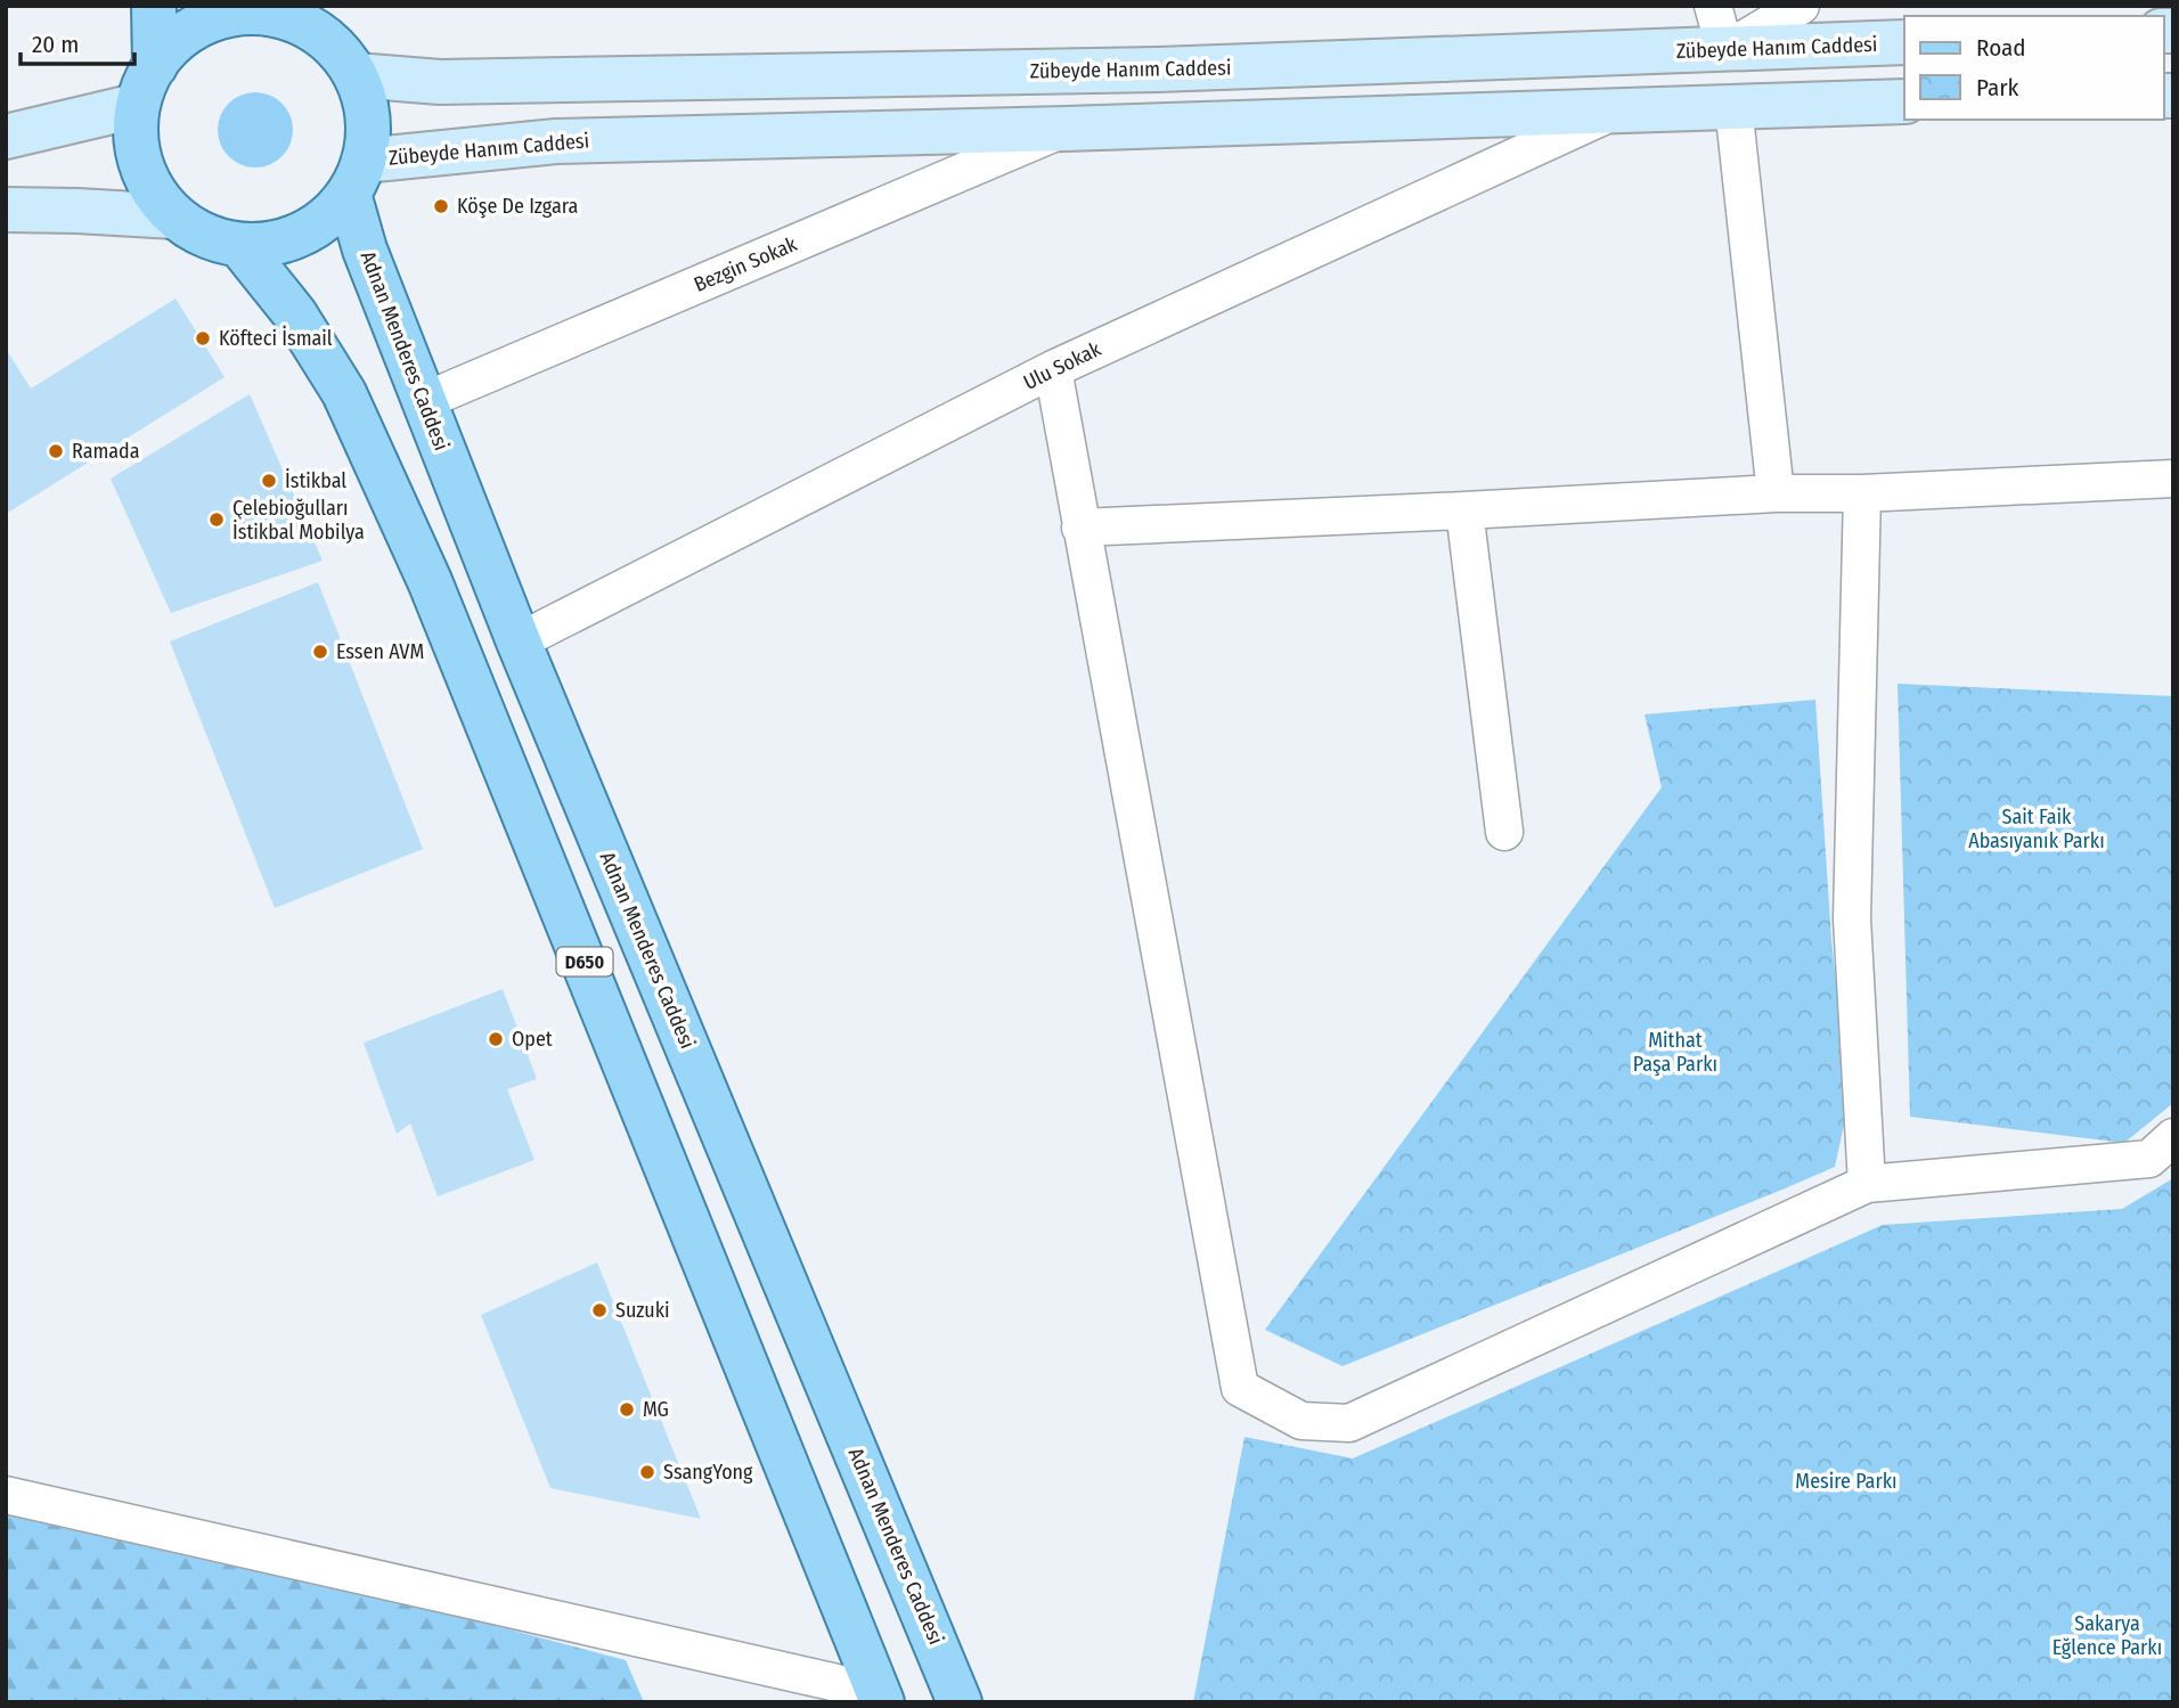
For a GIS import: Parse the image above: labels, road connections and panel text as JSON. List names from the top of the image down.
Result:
{
  "streets": {
    "main road": ["Zübeyde Hanım Caddesi", "Adnan Menderes Caddesi", "D650"],
    "street": ["Bezgin Sokak", "Ulu Sokak"]
  },
  "crossings": [
    ["Zübeyde Hanım Caddesi", "Bezgin Sokak"],
    ["Zübeyde Hanım Caddesi", "Adnan Menderes Caddesi"],
    ["Zübeyde Hanım Caddesi", "Ulu Sokak"],
    ["Zübeyde Hanım Caddesi", "D650"],
    ["Bezgin Sokak", "Adnan Menderes Caddesi"],
    ["Adnan Menderes Caddesi", "Ulu Sokak"],
    ["Adnan Menderes Caddesi", "D650"]
  ],
  "parks": [
    "Sait Faik Abasıyanık Parkı",
    "Mithat Paşa Parkı",
    "Mesire Parkı",
    "Sakarya Eğlence Parkı"
  ],
  "places": [
    "Köşe De Izgara",
    "Köfteci İsmail",
    "Ramada",
    "İstikbal",
    "Çelebioğulları İstikbal Mobilya",
    "Essen AVM",
    "Opet",
    "Suzuki",
    "MG",
    "SsangYong"
  ],
  "legend": ["Road", "Park"],
  "scale_bar": "20 m"
}
